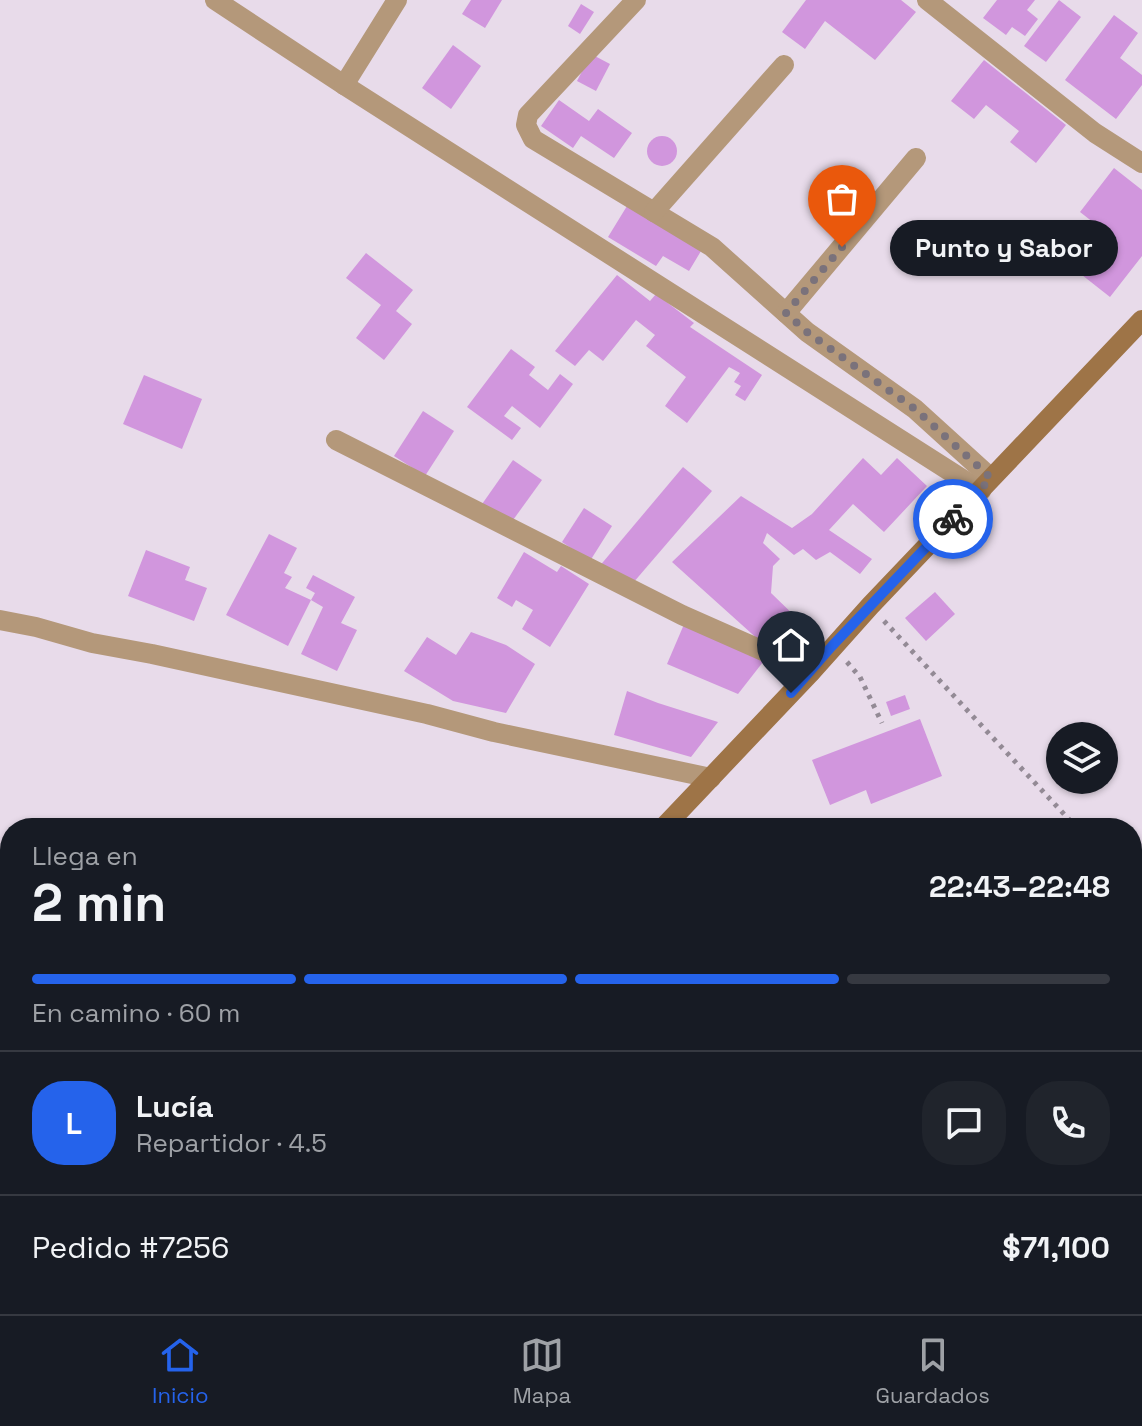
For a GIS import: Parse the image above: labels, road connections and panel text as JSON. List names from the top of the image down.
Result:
{
  "places": ["Punto y Sabor"],
  "page": {
    "bubble": "Punto y Sabor",
    "heading": ["2 min", "Llega en", "22:43–22:48"],
    "panel": [
      "Lucía",
      "Repartidor · 4.5",
      "Pedido #7256",
      "$71,100"
    ],
    "bar": "En camino · 60 m",
    "round": "L",
    "tabs": ["Inicio", "Mapa", "Guardados"]
  }
}
